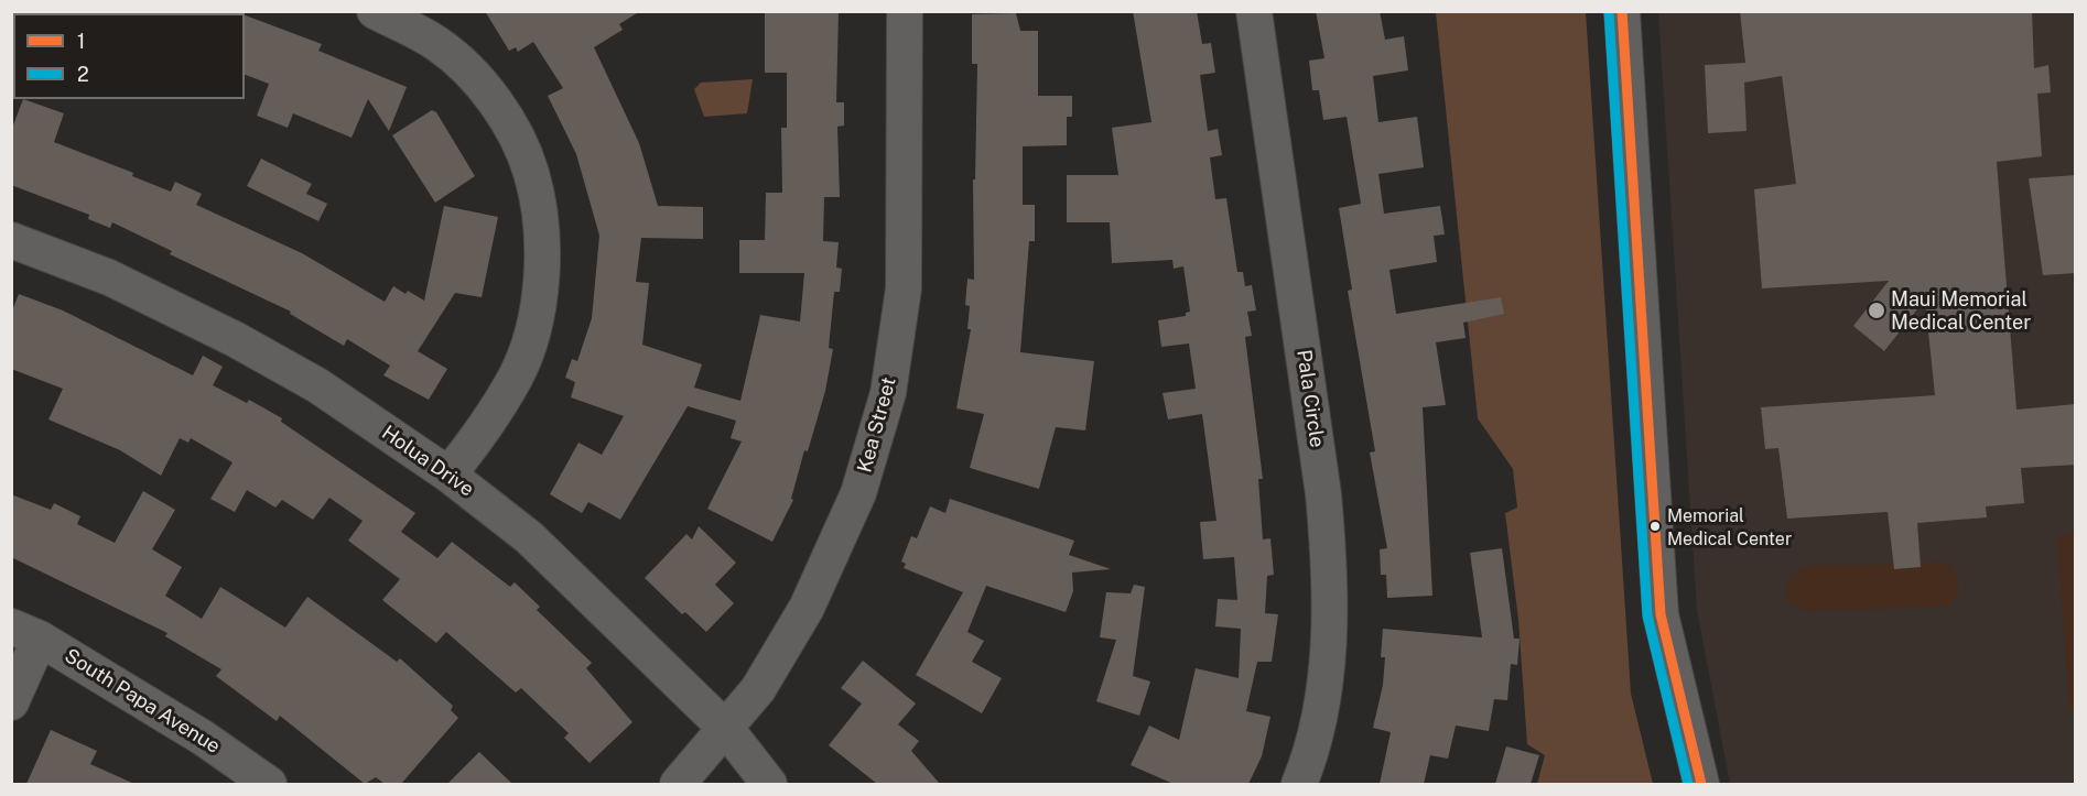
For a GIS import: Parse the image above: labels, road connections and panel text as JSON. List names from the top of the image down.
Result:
{
  "streets": {
    "street": [
      "Pala Circle",
      "Kea Street",
      "Holua Drive",
      "South Papa Avenue"
    ]
  },
  "crossings": [
    ["Kea Street", "Holua Drive"]
  ],
  "places": ["Maui Memorial Medical Center", "Memorial Medical Center"],
  "lines": ["transit line 1", "transit line 2"],
  "legend": ["1", "2"]
}
